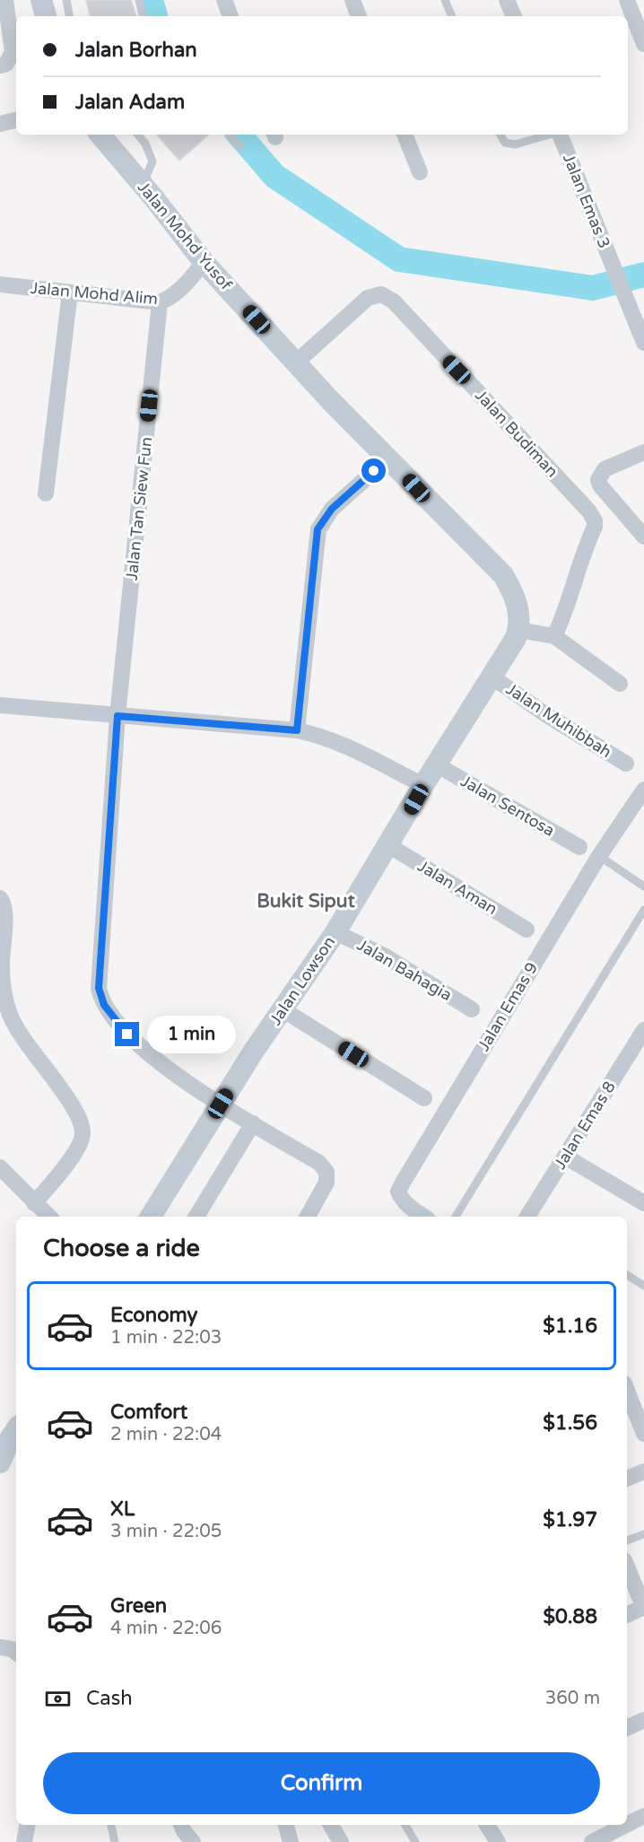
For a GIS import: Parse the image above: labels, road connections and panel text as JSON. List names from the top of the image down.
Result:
{
  "streets": {
    "street": [
      "Jalan Emas 3",
      "Jalan Mohd Yusof",
      "Jalan Mohd Alim",
      "Jalan Budiman",
      "Jalan Tan Siew Fun",
      "Jalan Muhibbah",
      "Jalan Sentosa",
      "Jalan Aman",
      "Jalan Bahagia",
      "Jalan Lowson",
      "Jalan Emas 9",
      "Jalan Emas 8"
    ]
  },
  "crossings": [
    ["Jalan Mohd Yusof", "Jalan Mohd Alim"],
    ["Jalan Mohd Yusof", "Jalan Budiman"],
    ["Jalan Mohd Yusof", "Jalan Lowson"],
    ["Jalan Mohd Alim", "Jalan Tan Siew Fun"],
    ["Jalan Tan Siew Fun", "Jalan Lowson"],
    ["Jalan Muhibbah", "Jalan Lowson"],
    ["Jalan Sentosa", "Jalan Lowson"],
    ["Jalan Aman", "Jalan Lowson"],
    ["Jalan Bahagia", "Jalan Lowson"]
  ],
  "districts": ["Bukit Siput"],
  "page": {
    "banner": ["Jalan Borhan", "Jalan Adam"],
    "bubble": "1 min",
    "heading": "Choose a ride",
    "list": [
      {
        "name": "Economy",
        "note": "1 min · 22:03",
        "value": "$1.16"
      },
      {
        "name": "Comfort",
        "note": "2 min · 22:04",
        "value": "$1.56"
      },
      {
        "name": "XL",
        "note": "3 min · 22:05",
        "value": "$1.97"
      },
      {
        "name": "Green",
        "note": "4 min · 22:06",
        "value": "$0.88"
      }
    ],
    "pay": ["Cash", "360 m"],
    "buttons": "Confirm"
  }
}
